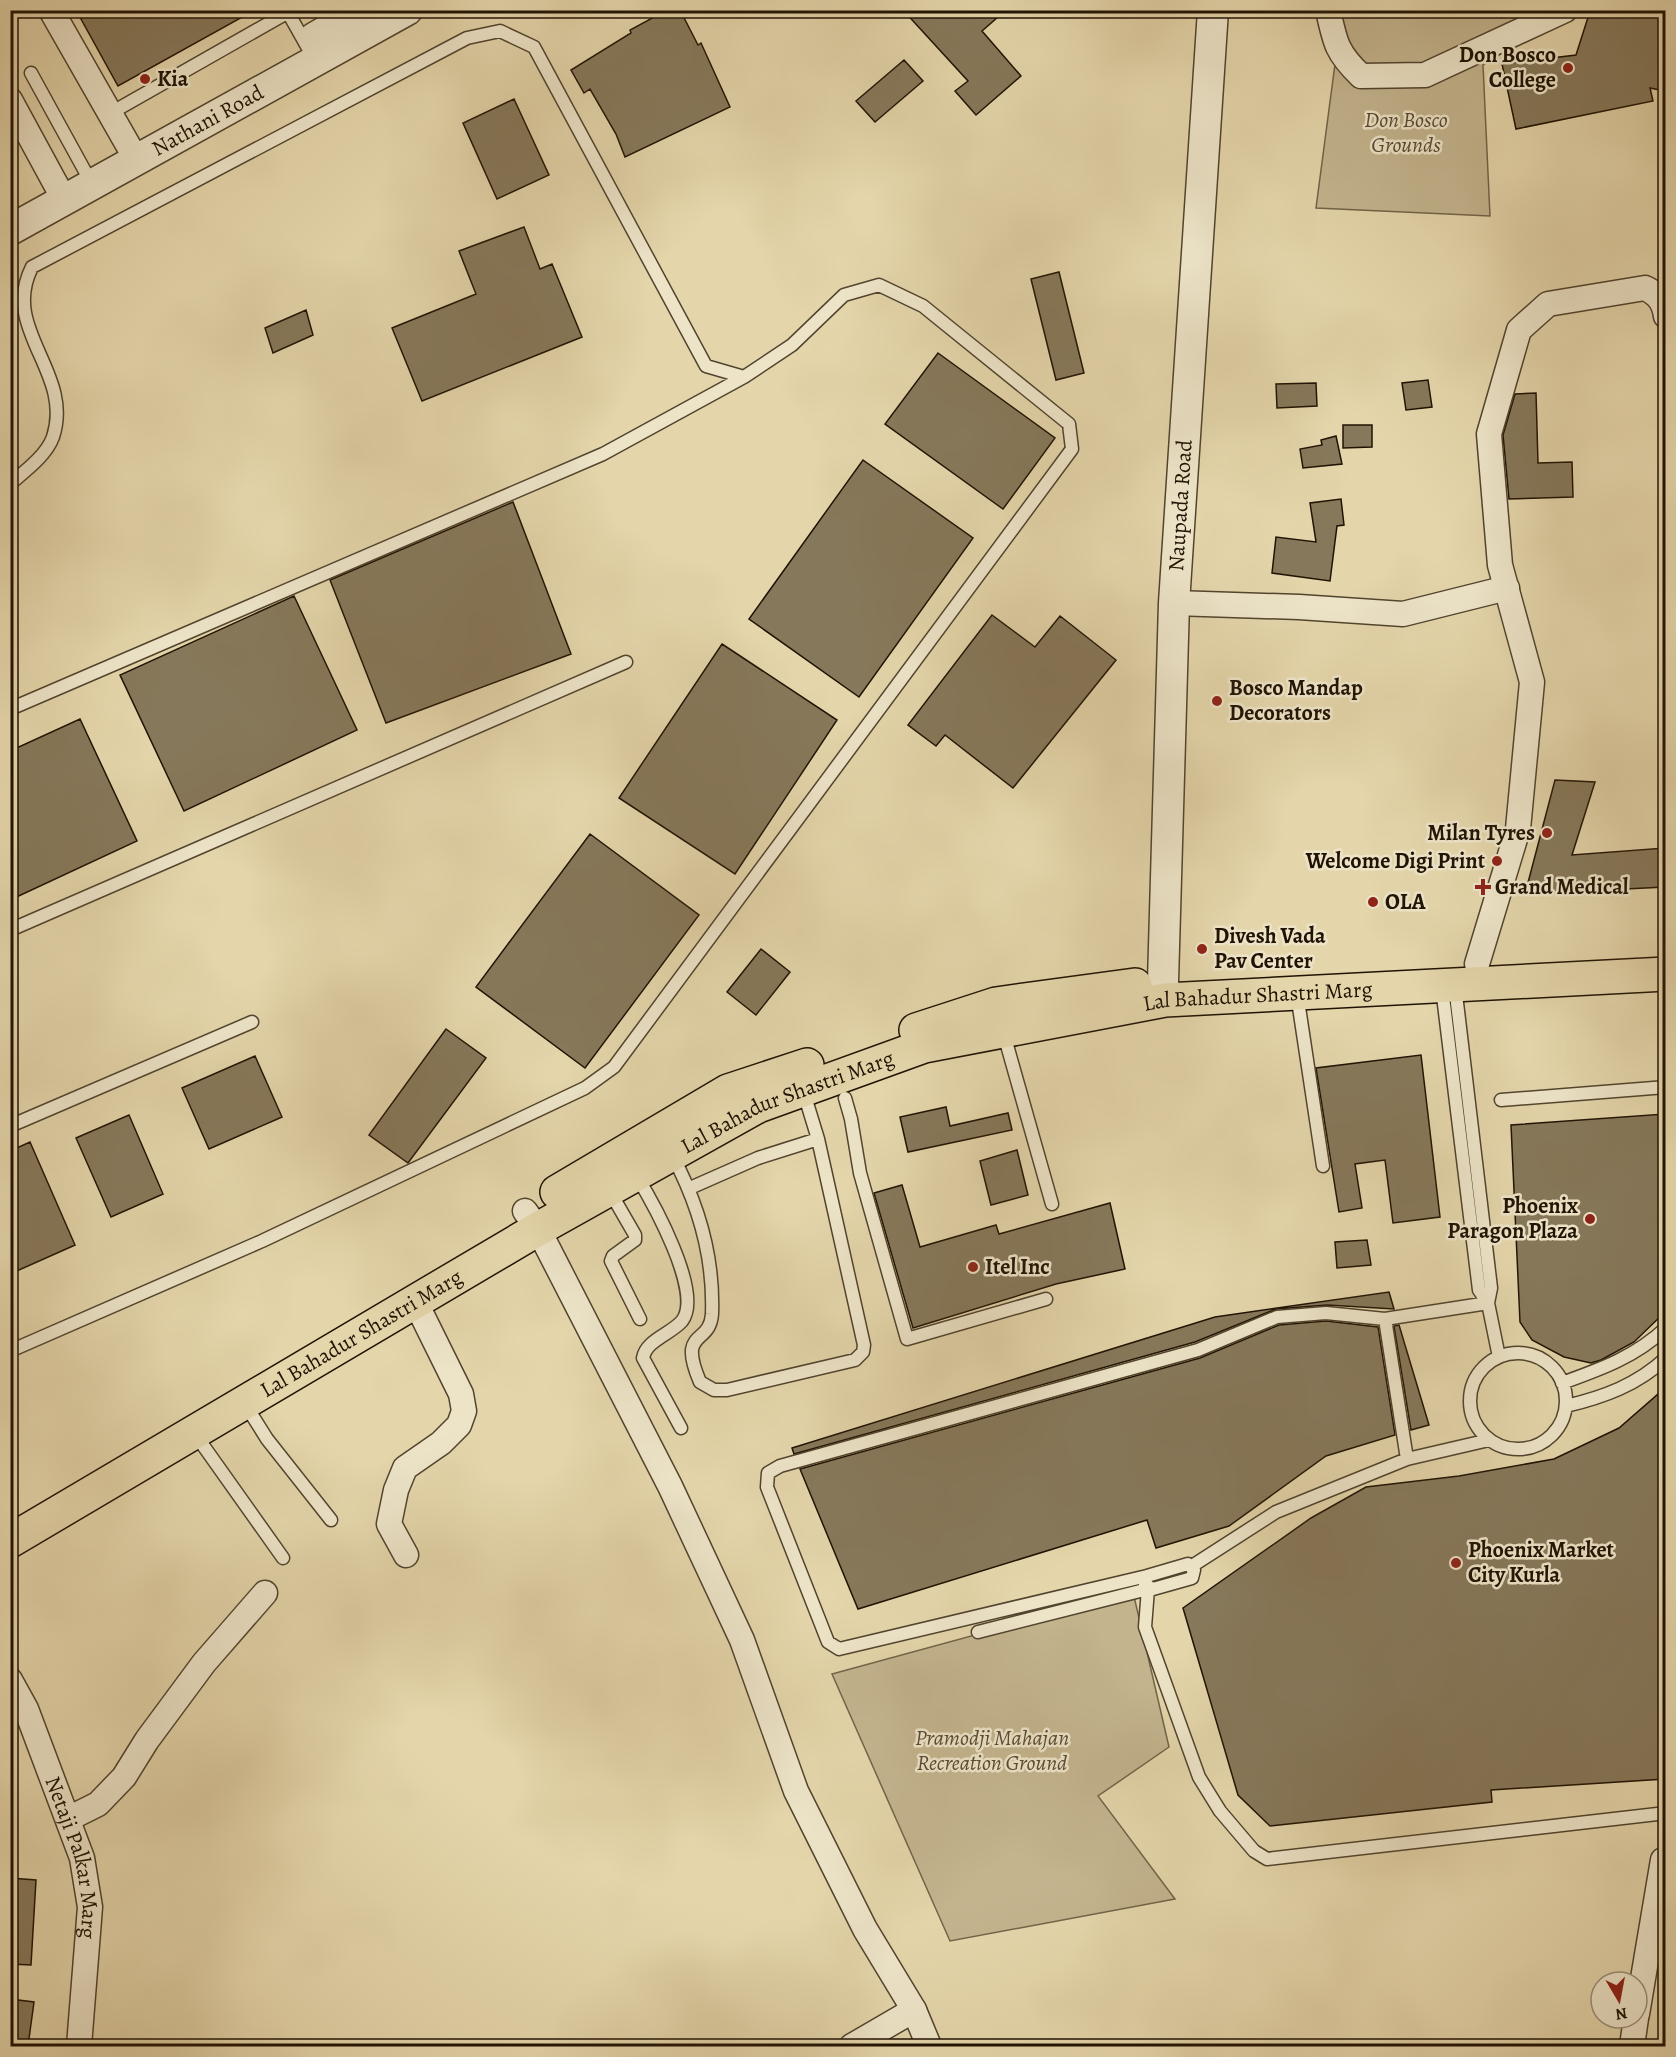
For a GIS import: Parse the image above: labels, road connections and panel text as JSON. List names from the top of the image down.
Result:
{
  "streets": {
    "main road": ["Lal Bahadur Shastri Marg"],
    "street": ["Nathani Road", "Naupada Road", "Netaji Palkar Marg"]
  },
  "crossings": [
    ["Naupada Road", "Lal Bahadur Shastri Marg"]
  ],
  "parks": ["Don Bosco Grounds", "Pramodji Mahajan Recreation Ground"],
  "places": {
    "other": [
      "Don Bosco College",
      "Kia",
      "Bosco Mandap Decorators",
      "Milan Tyres",
      "Welcome Digi Print",
      "OLA",
      "Divesh Vada Pav Center",
      "Phoenix Paragon Plaza",
      "Itel Inc",
      "Phoenix Market City Kurla"
    ],
    "health": ["Grand Medical"]
  },
  "north": "bottom"
}
